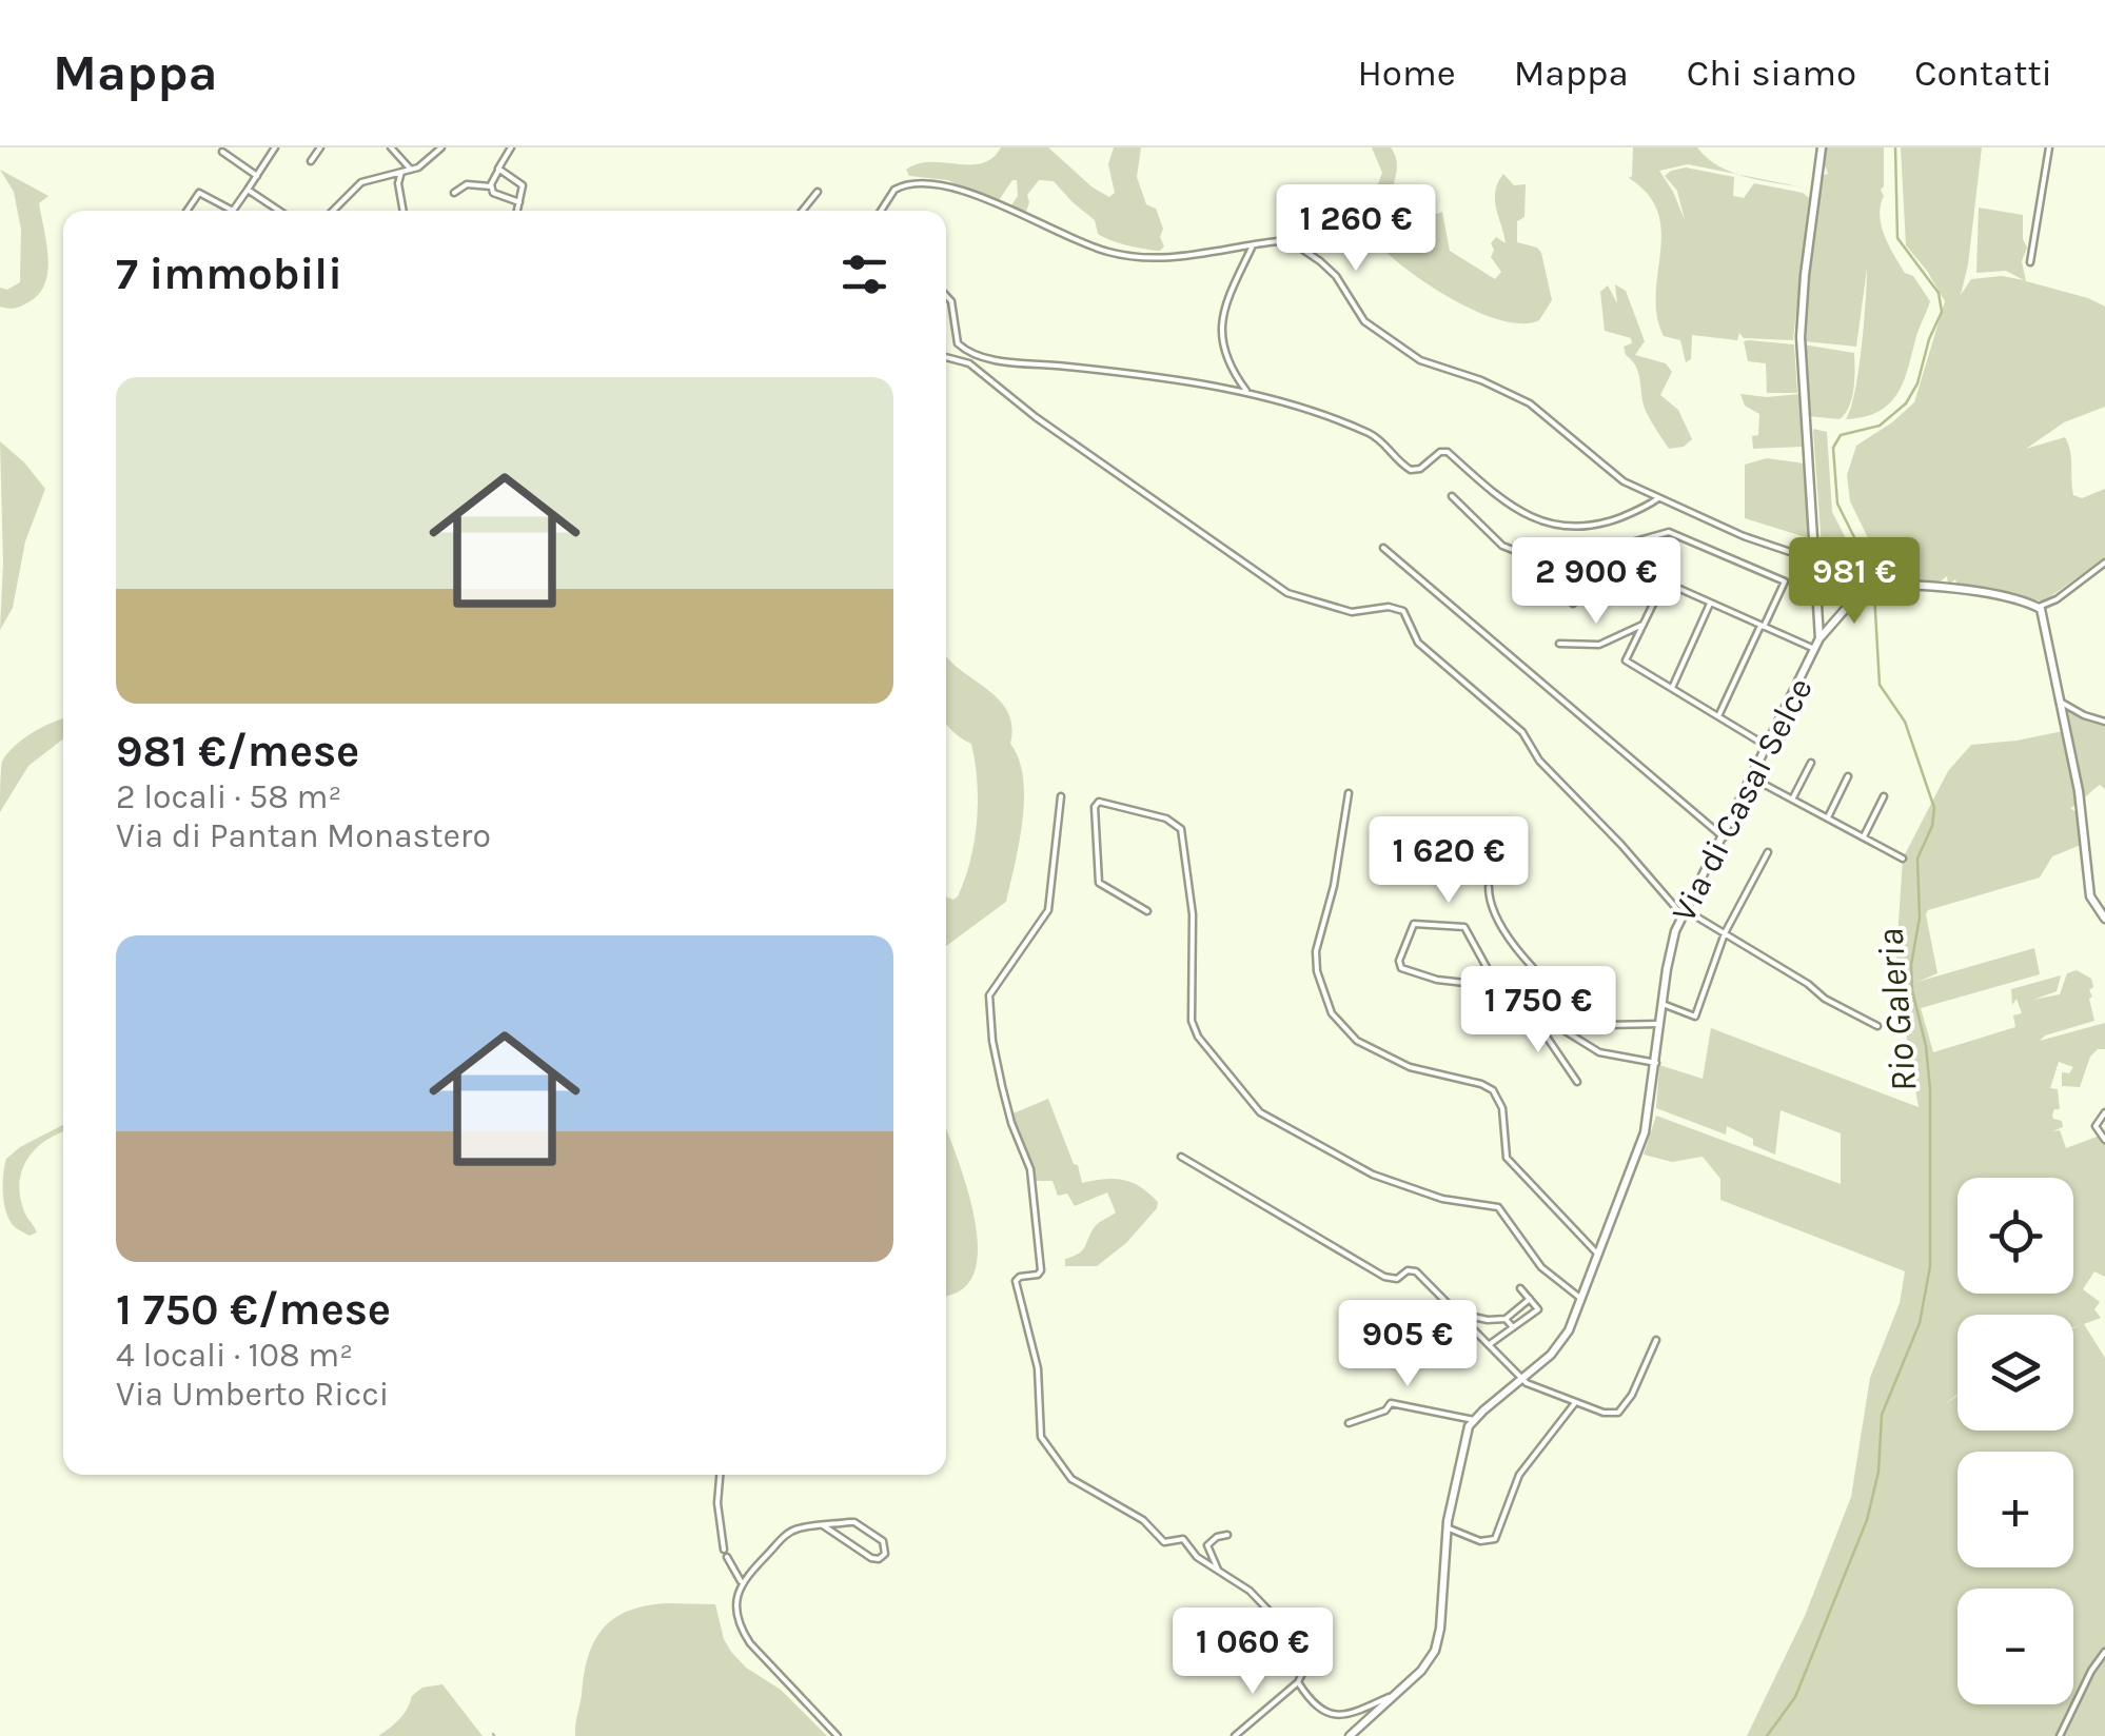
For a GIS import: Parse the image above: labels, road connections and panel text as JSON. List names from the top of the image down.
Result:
{
  "streets": {
    "main road": ["Via di Casal Selce"]
  },
  "water": ["Rio Galeria"],
  "page": {
    "header": "Mappa",
    "nav": [
      "Home",
      "Mappa",
      "Chi siamo",
      "Contatti"
    ],
    "price": [
      "1 260 €",
      "2 900 €",
      "981 €",
      "1 620 €",
      "1 750 €",
      "905 €",
      "1 060 €"
    ],
    "heading": "7 immobili",
    "list": [
      {
        "name": "981 €/mese",
        "note": "2 locali · 58 m² · Via di Pantan Monastero"
      },
      {
        "name": "1 750 €/mese",
        "note": "4 locali · 108 m² · Via Umberto Ricci"
      }
    ],
    "map_buttons": ["+", "−"]
  }
}
